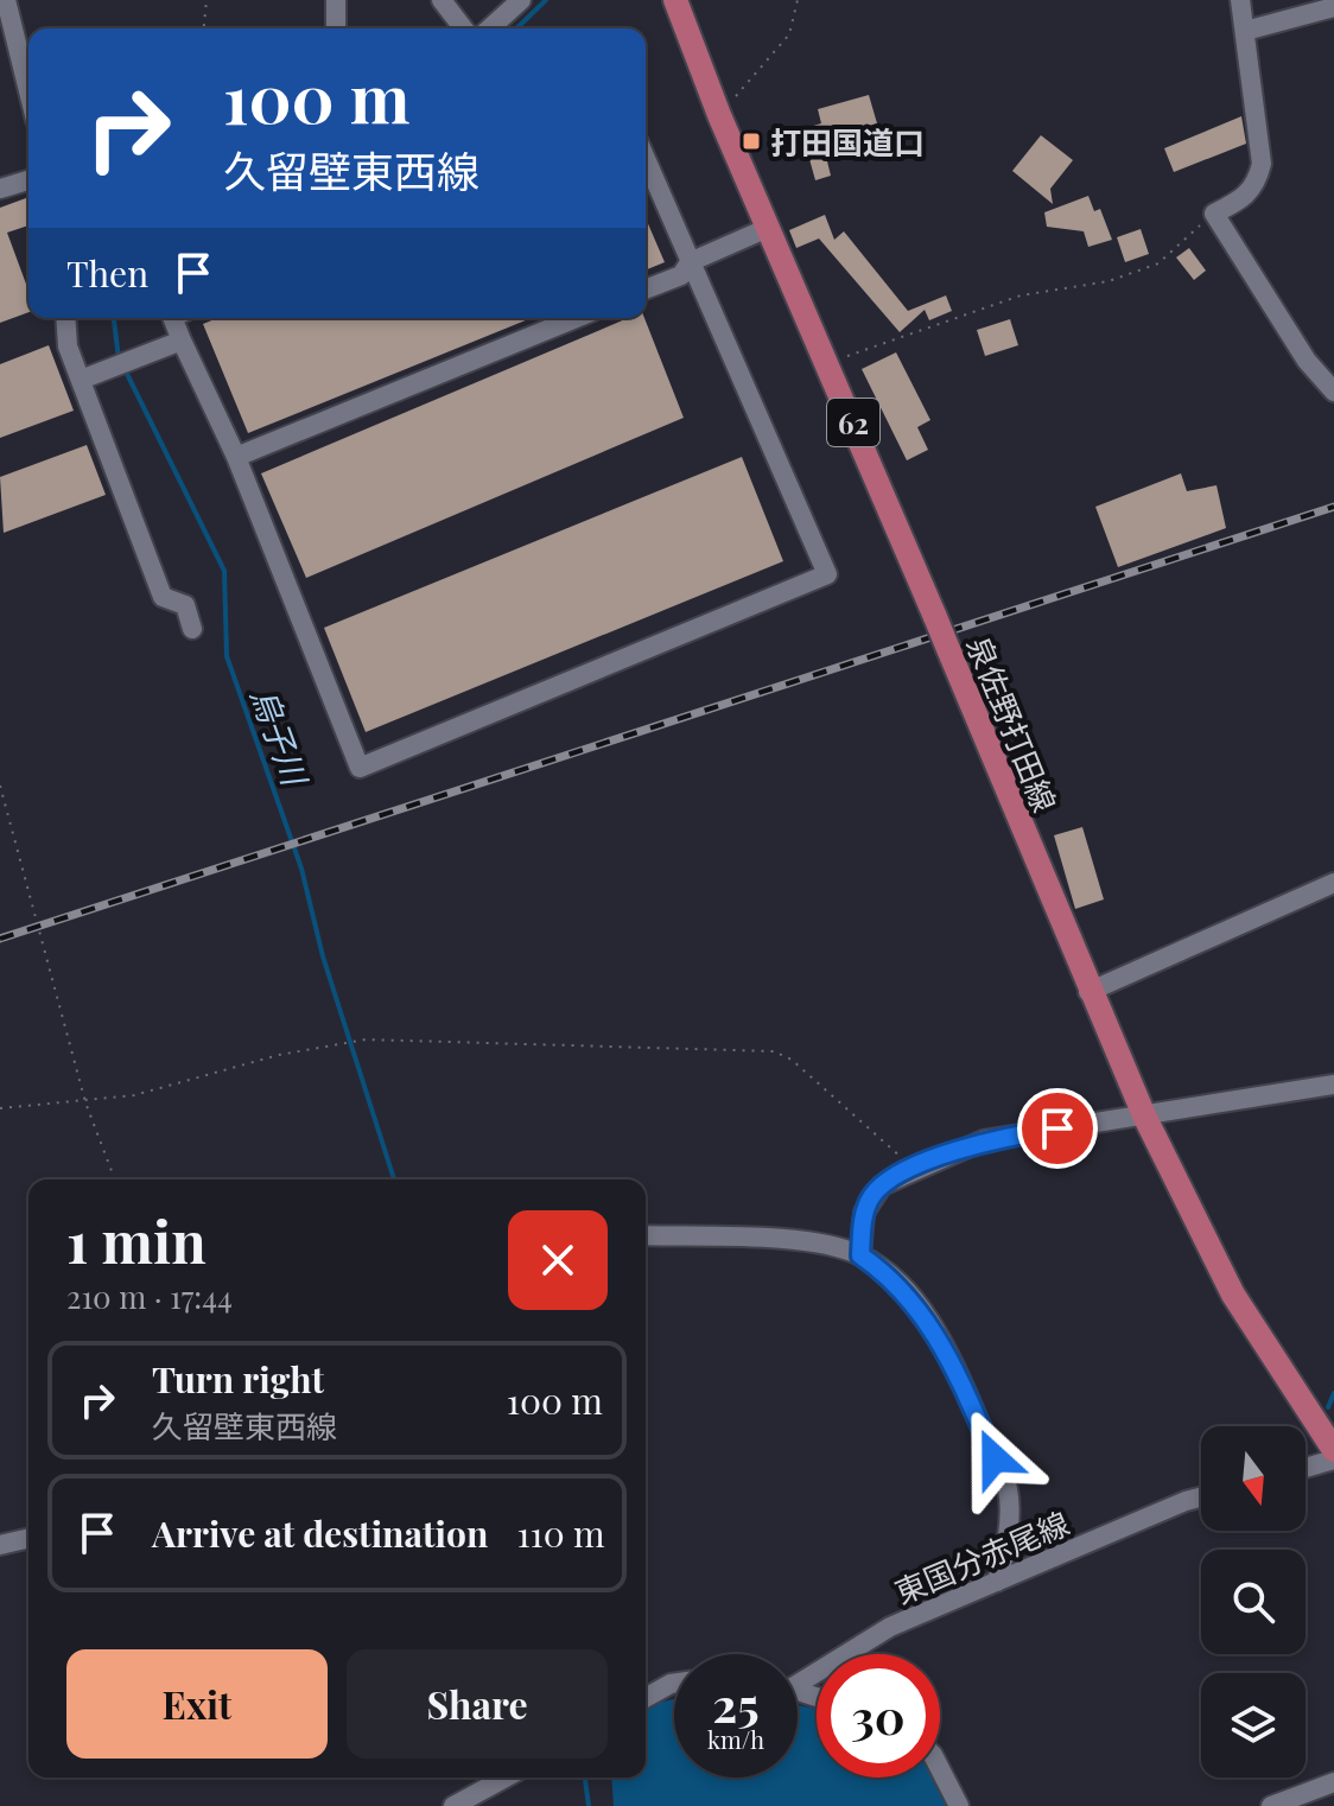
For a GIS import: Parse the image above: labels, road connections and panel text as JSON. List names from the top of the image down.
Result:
{
  "streets": {
    "main road": ["62", "泉佐野打田線"],
    "street": ["東国分赤尾線"]
  },
  "water": ["烏子川"],
  "places": {
    "transit": ["打田国道口"]
  },
  "north": "bottom",
  "page": {
    "turn": ["100 m", "久留壁東西線"],
    "then": "Then",
    "heading": ["1 min", "210 m · 17:44"],
    "list": [
      {
        "name": "Turn right",
        "note": "久留壁東西線",
        "value": "100 m"
      },
      {
        "name": "Arrive at destination",
        "value": "110 m"
      }
    ],
    "buttons": ["Exit", "Share"],
    "speed": "25 km/h",
    "limit": "30"
  }
}
